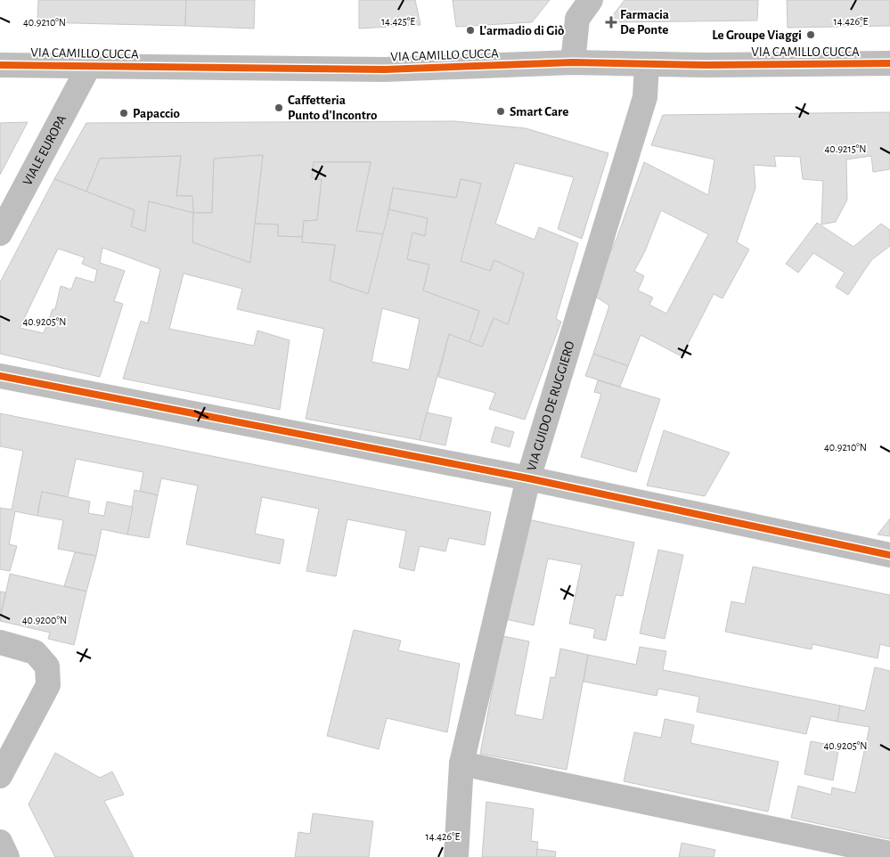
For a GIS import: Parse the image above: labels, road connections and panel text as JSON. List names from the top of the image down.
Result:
{
  "streets": {
    "street": ["VIA CAMILLO CUCCA", "VIALE EUROPA", "VIA GUIDO DE RUGGIERO"]
  },
  "crossings": [
    ["VIA CAMILLO CUCCA", "VIALE EUROPA"],
    ["VIA CAMILLO CUCCA", "VIA GUIDO DE RUGGIERO"]
  ],
  "places": {
    "health": ["Farmacia De Ponte"],
    "other": [
      "L'armadio di Giò",
      "Le Groupe Viaggi",
      "Caffetteria Punto d'Incontro",
      "Smart Care",
      "Papaccio"
    ]
  },
  "coordinates": [
    "14.426°E",
    "14.425°E",
    "40.9210°N",
    "40.9215°N",
    "40.9205°N",
    "40.9200°N"
  ]
}
